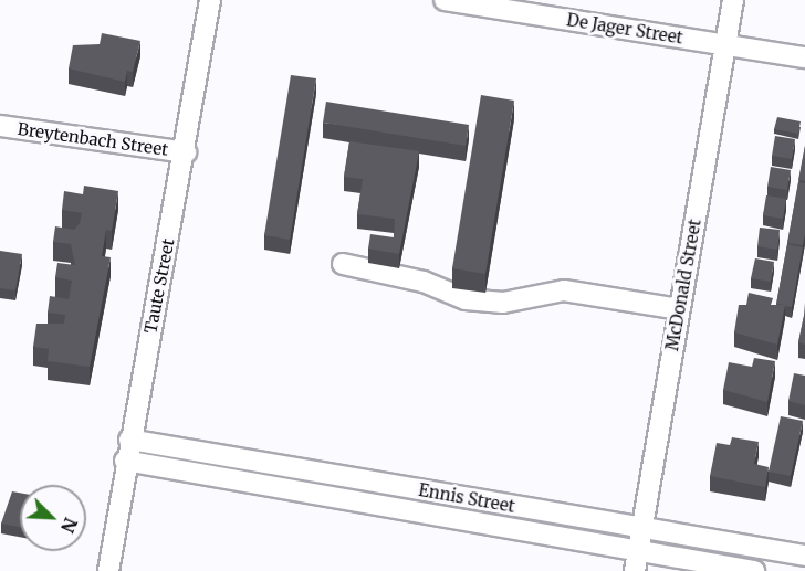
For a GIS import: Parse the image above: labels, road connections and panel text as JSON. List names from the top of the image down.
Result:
{
  "streets": {
    "street": [
      "De Jager Street",
      "Breytenbach Street",
      "McDonald Street",
      "Taute Street",
      "Ennis Street"
    ]
  },
  "crossings": [
    ["De Jager Street", "McDonald Street"],
    ["Breytenbach Street", "Taute Street"],
    ["McDonald Street", "Ennis Street"],
    ["Taute Street", "Ennis Street"]
  ],
  "north": "bottom right"
}
